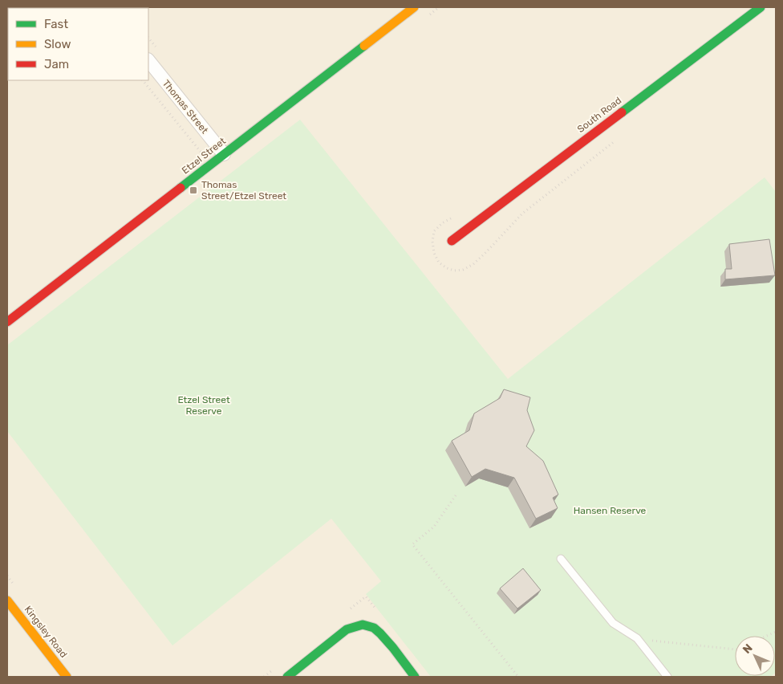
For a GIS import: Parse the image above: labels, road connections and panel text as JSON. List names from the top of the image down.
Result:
{
  "streets": {
    "street": [
      "Thomas Street",
      "South Road",
      "Etzel Street",
      "Kingsley Road"
    ]
  },
  "crossings": [
    ["Thomas Street", "Etzel Street"]
  ],
  "parks": ["Etzel Street Reserve", "Hansen Reserve"],
  "places": {
    "transit": ["Thomas Street/Etzel Street"]
  },
  "legend": ["Fast", "Slow", "Jam"],
  "north": "top left"
}
